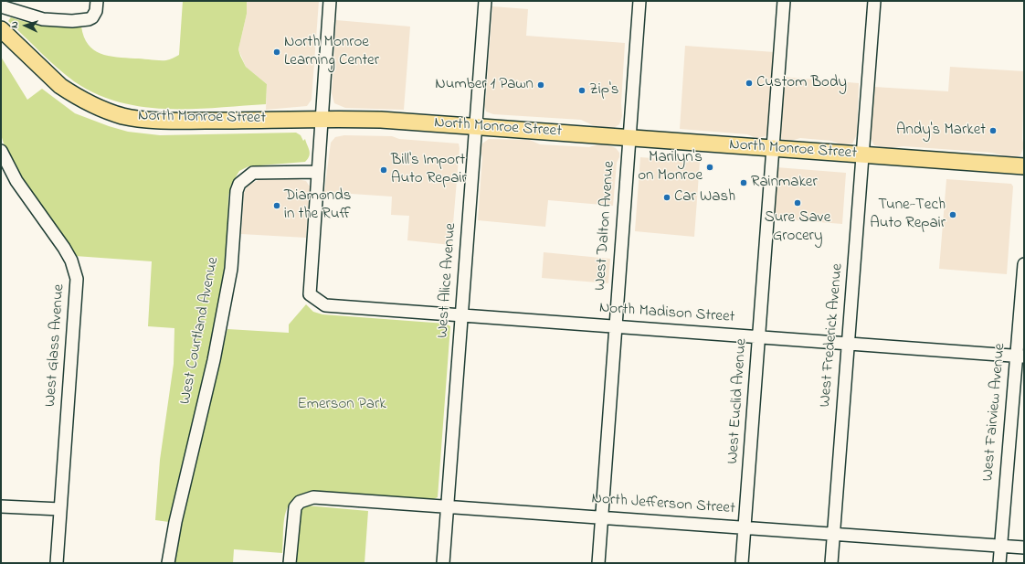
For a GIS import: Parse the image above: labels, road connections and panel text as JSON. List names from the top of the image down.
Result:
{
  "streets": {
    "main road": ["North Monroe Street"],
    "street": [
      "West Dalton Avenue",
      "West Alice Avenue",
      "North Madison Street",
      "West Courtland Avenue",
      "West Frederick Avenue",
      "West Glass Avenue",
      "West Euclid Avenue",
      "West Fairview Avenue",
      "North Jefferson Street"
    ]
  },
  "crossings": [
    ["North Monroe Street", "West Dalton Avenue"],
    ["North Monroe Street", "West Alice Avenue"],
    ["North Monroe Street", "West Frederick Avenue"],
    ["North Monroe Street", "West Euclid Avenue"],
    ["West Dalton Avenue", "North Madison Street"],
    ["West Dalton Avenue", "North Jefferson Street"],
    ["West Alice Avenue", "North Madison Street"],
    ["West Alice Avenue", "North Jefferson Street"],
    ["North Madison Street", "West Courtland Avenue"],
    ["North Madison Street", "West Frederick Avenue"],
    ["North Madison Street", "West Euclid Avenue"],
    ["North Madison Street", "West Fairview Avenue"],
    ["West Frederick Avenue", "North Jefferson Street"],
    ["West Euclid Avenue", "North Jefferson Street"],
    ["West Fairview Avenue", "North Jefferson Street"]
  ],
  "parks": ["Emerson Park"],
  "places": [
    "North Monroe Learning Center",
    "Custom Body",
    "Number 1 Pawn",
    "Zip's",
    "Andy's Market",
    "Marilyn's on Monroe",
    "Bill's Import Auto Repair",
    "Rainmaker",
    "Car Wash",
    "Sure Save Grocery",
    "Diamonds in the Ruff",
    "Tune-Tech Auto Repair"
  ],
  "north": "left"
}
